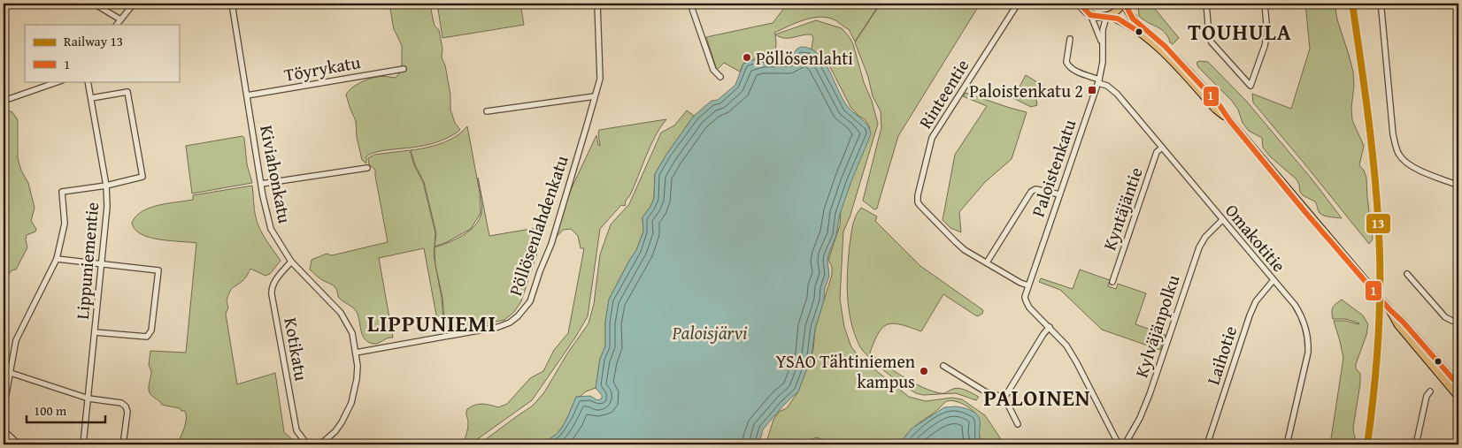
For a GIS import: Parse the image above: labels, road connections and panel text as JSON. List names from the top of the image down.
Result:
{
  "streets": {
    "street": [
      "Töyrykatu",
      "Rinteentie",
      "Paloistenkatu",
      "Kiviahonkatu",
      "Kyntäjäntie",
      "Pöllösenlahdenkatu",
      "Omakotitie",
      "Lippuniementie",
      "Kylväjänpolku",
      "Kotikatu",
      "Laihotie"
    ]
  },
  "crossings": [
    ["Töyrykatu", "Kiviahonkatu"],
    ["Rinteentie", "Paloistenkatu"],
    ["Paloistenkatu", "Omakotitie"],
    ["Kiviahonkatu", "Pöllösenlahdenkatu"],
    ["Kiviahonkatu", "Kotikatu"],
    ["Kyntäjäntie", "Omakotitie"],
    ["Omakotitie", "Kylväjänpolku"],
    ["Omakotitie", "Laihotie"]
  ],
  "districts": ["TOUHULA", "LIPPUNIEMI", "PALOINEN"],
  "water": ["Paloisjärvi"],
  "places": {
    "other": ["Pöllösenlahti", "YSAO Tähtiniemen kampus"],
    "transit": ["Paloistenkatu 2"]
  },
  "lines": ["rail line 13", "transit line 1"],
  "legend": ["Railway 13", "1"],
  "scale_bar": "100 m"
}
